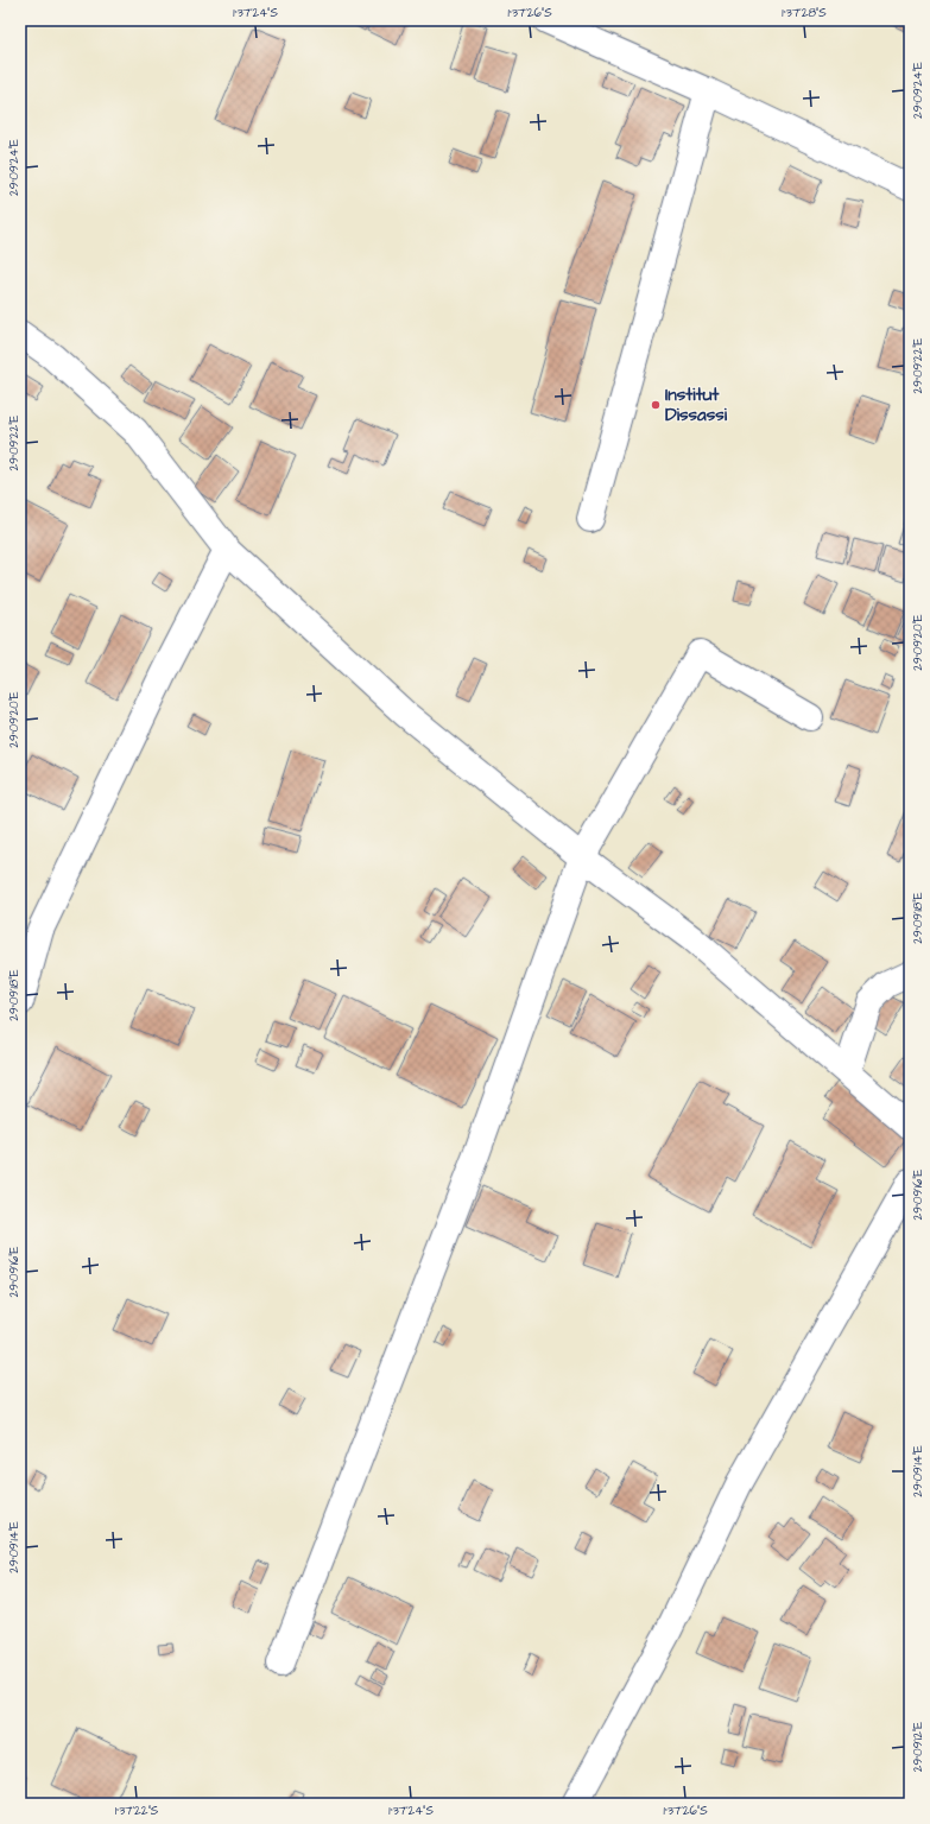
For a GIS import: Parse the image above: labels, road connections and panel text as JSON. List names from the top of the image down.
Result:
{
  "places": ["Institut Dissassi"],
  "coordinates": [
    "1°37'24\"S",
    "1°37'26\"S",
    "1°37'28\"S",
    "29°09'24\"E",
    "29°09'22\"E",
    "29°09'20\"E",
    "29°09'18\"E",
    "29°09'16\"E",
    "29°09'14\"E",
    "29°09'12\"E",
    "1°37'22\"S"
  ]
}
